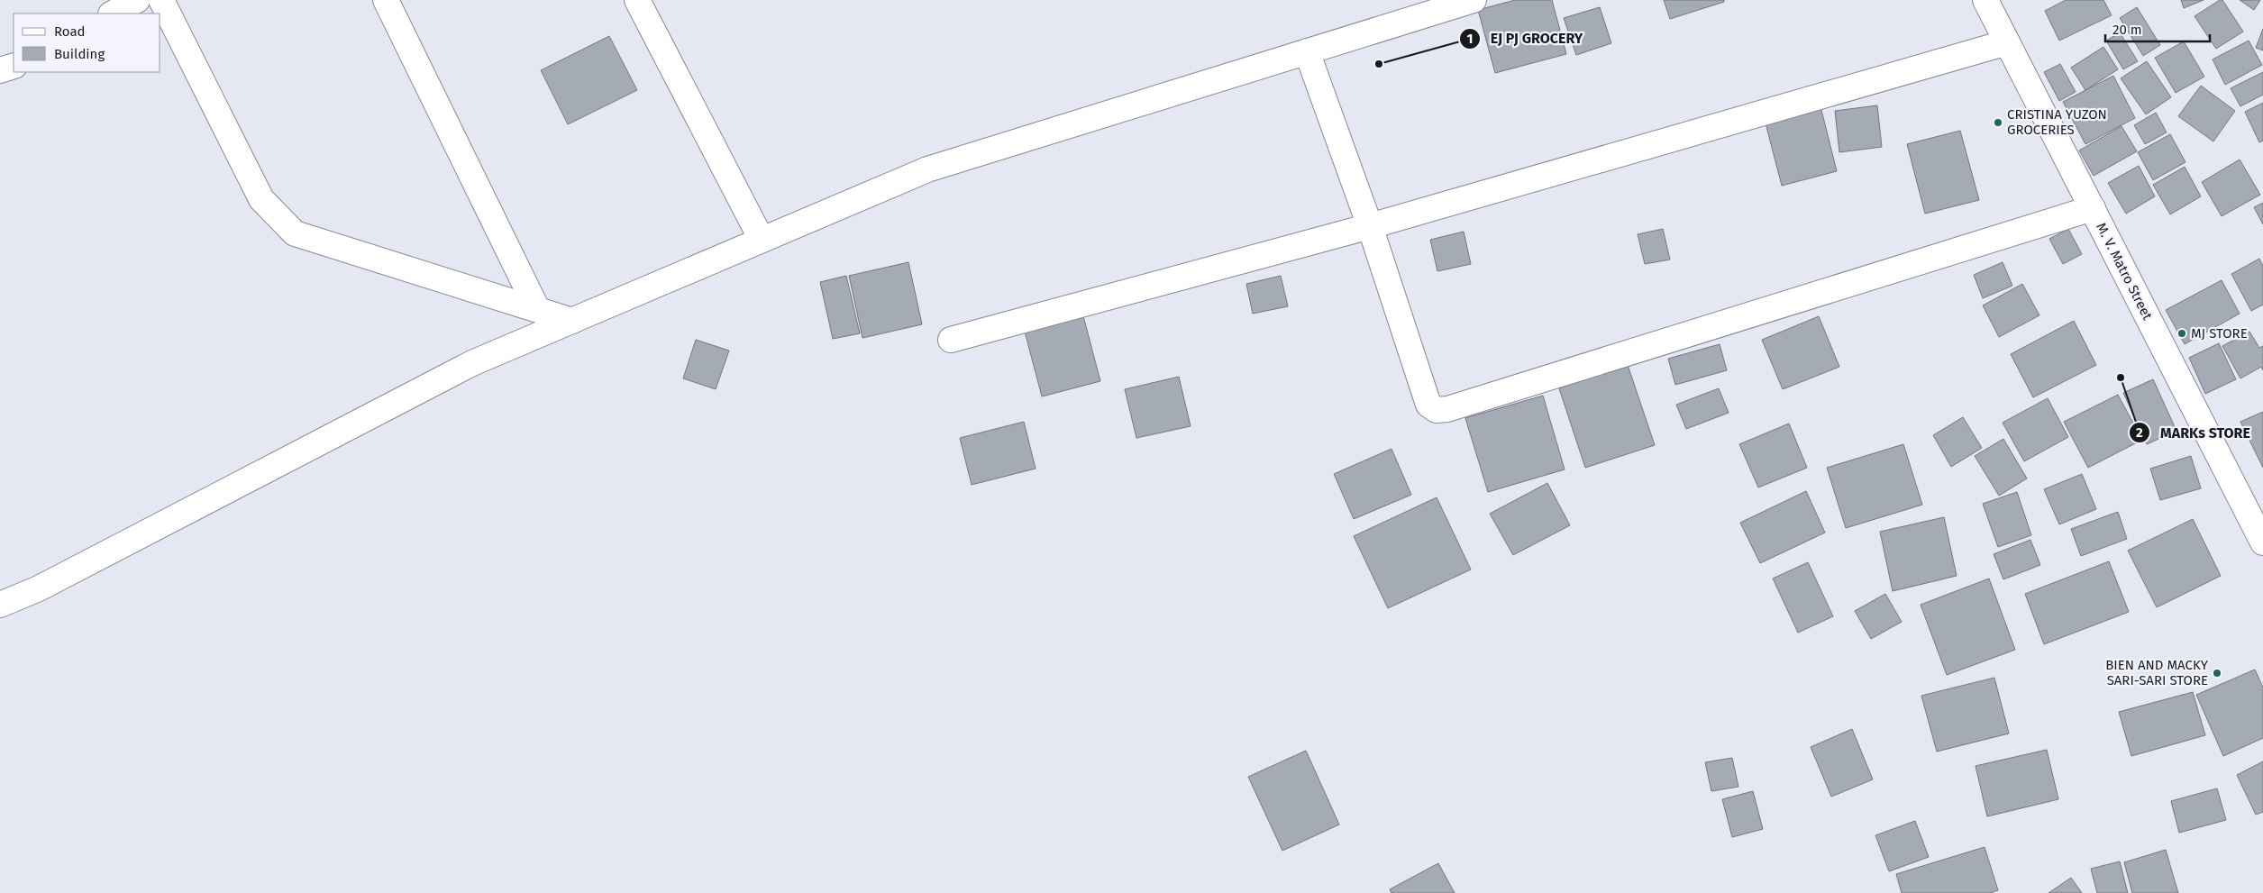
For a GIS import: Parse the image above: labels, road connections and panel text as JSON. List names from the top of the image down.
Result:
{
  "streets": {
    "street": ["M. V. Matro Street"]
  },
  "places": [
    "EJ PJ GROCERY",
    "CRISTINA YUZON GROCERIES",
    "MJ STORE",
    "MARKs STORE",
    "BIEN AND MACKY SARI-SARI STORE"
  ],
  "legend": ["Road", "Building"],
  "scale_bar": "20 m"
}
